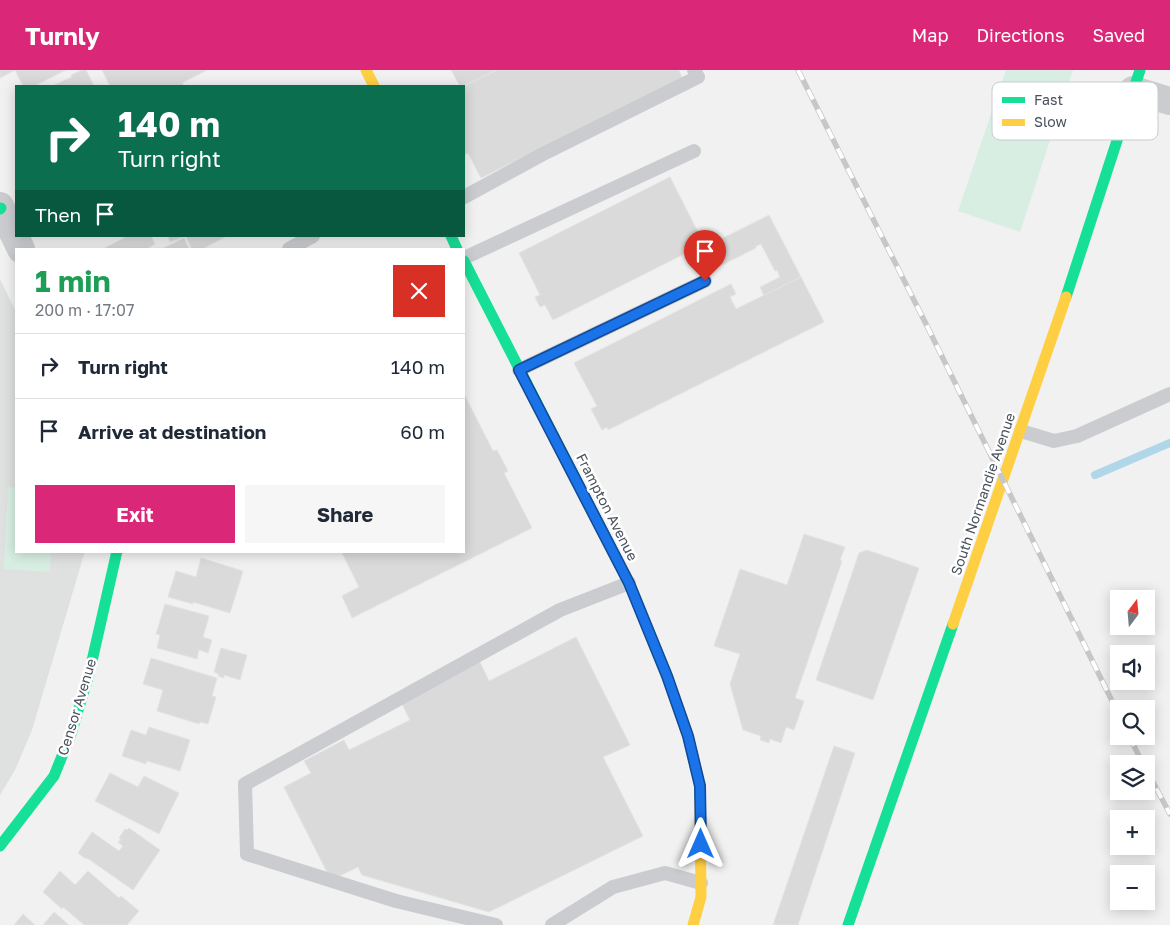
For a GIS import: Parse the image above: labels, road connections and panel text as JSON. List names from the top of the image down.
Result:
{
  "streets": {
    "street": ["South Normandie Avenue", "Frampton Avenue", "Censor Avenue"]
  },
  "legend": ["Fast", "Slow"],
  "north": "top",
  "page": {
    "header": "Turnly",
    "nav": ["Map", "Directions", "Saved"],
    "turn": ["140 m", "Turn right"],
    "then": "Then",
    "heading": ["1 min", "200 m · 17:07"],
    "list": [
      {
        "name": "Turn right",
        "value": "140 m"
      },
      {
        "name": "Arrive at destination",
        "value": "60 m"
      }
    ],
    "buttons": ["Exit", "Share"],
    "map_buttons": ["+", "−"]
  }
}
